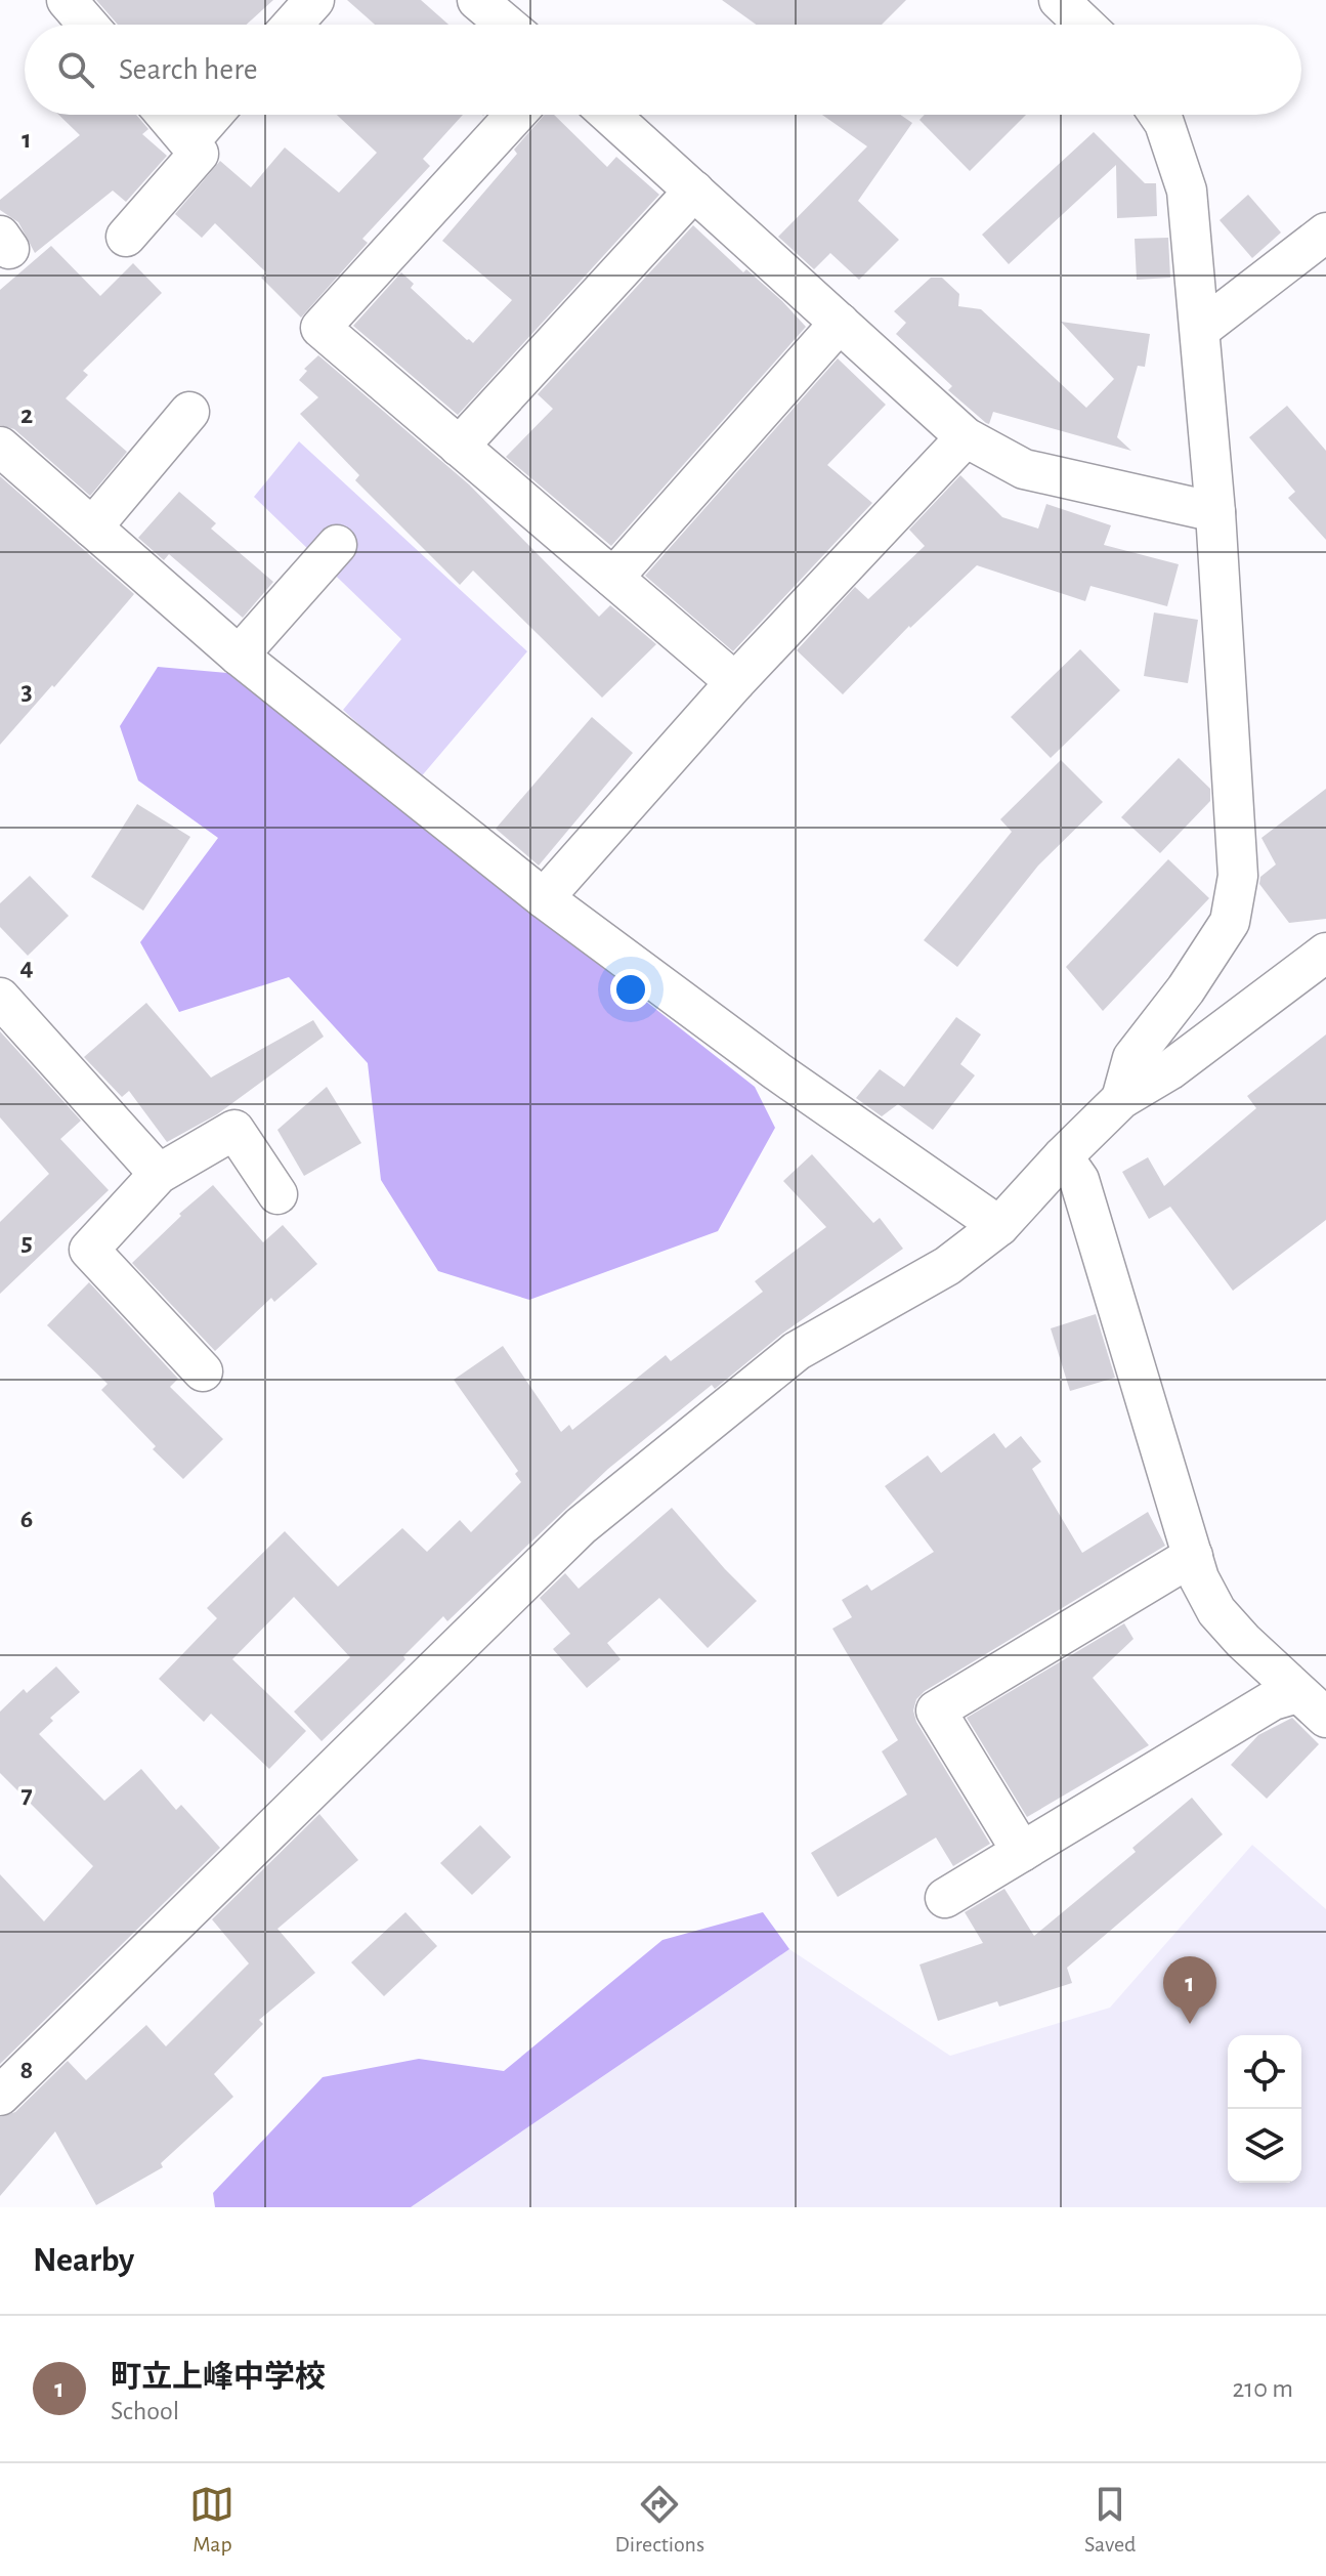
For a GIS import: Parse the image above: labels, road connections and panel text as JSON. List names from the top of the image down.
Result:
{
  "page": {
    "search": "Search here",
    "pins": "1",
    "heading": "Nearby",
    "list": [
      {
        "mark": "1",
        "name": "町立上峰中学校",
        "note": "School",
        "value": "210 m"
      }
    ],
    "nav": ["Map", "Directions", "Saved"]
  },
  "grid": {
    "rows": [
      "1",
      "2",
      "3",
      "4",
      "5",
      "6",
      "7",
      "8"
    ]
  }
}
